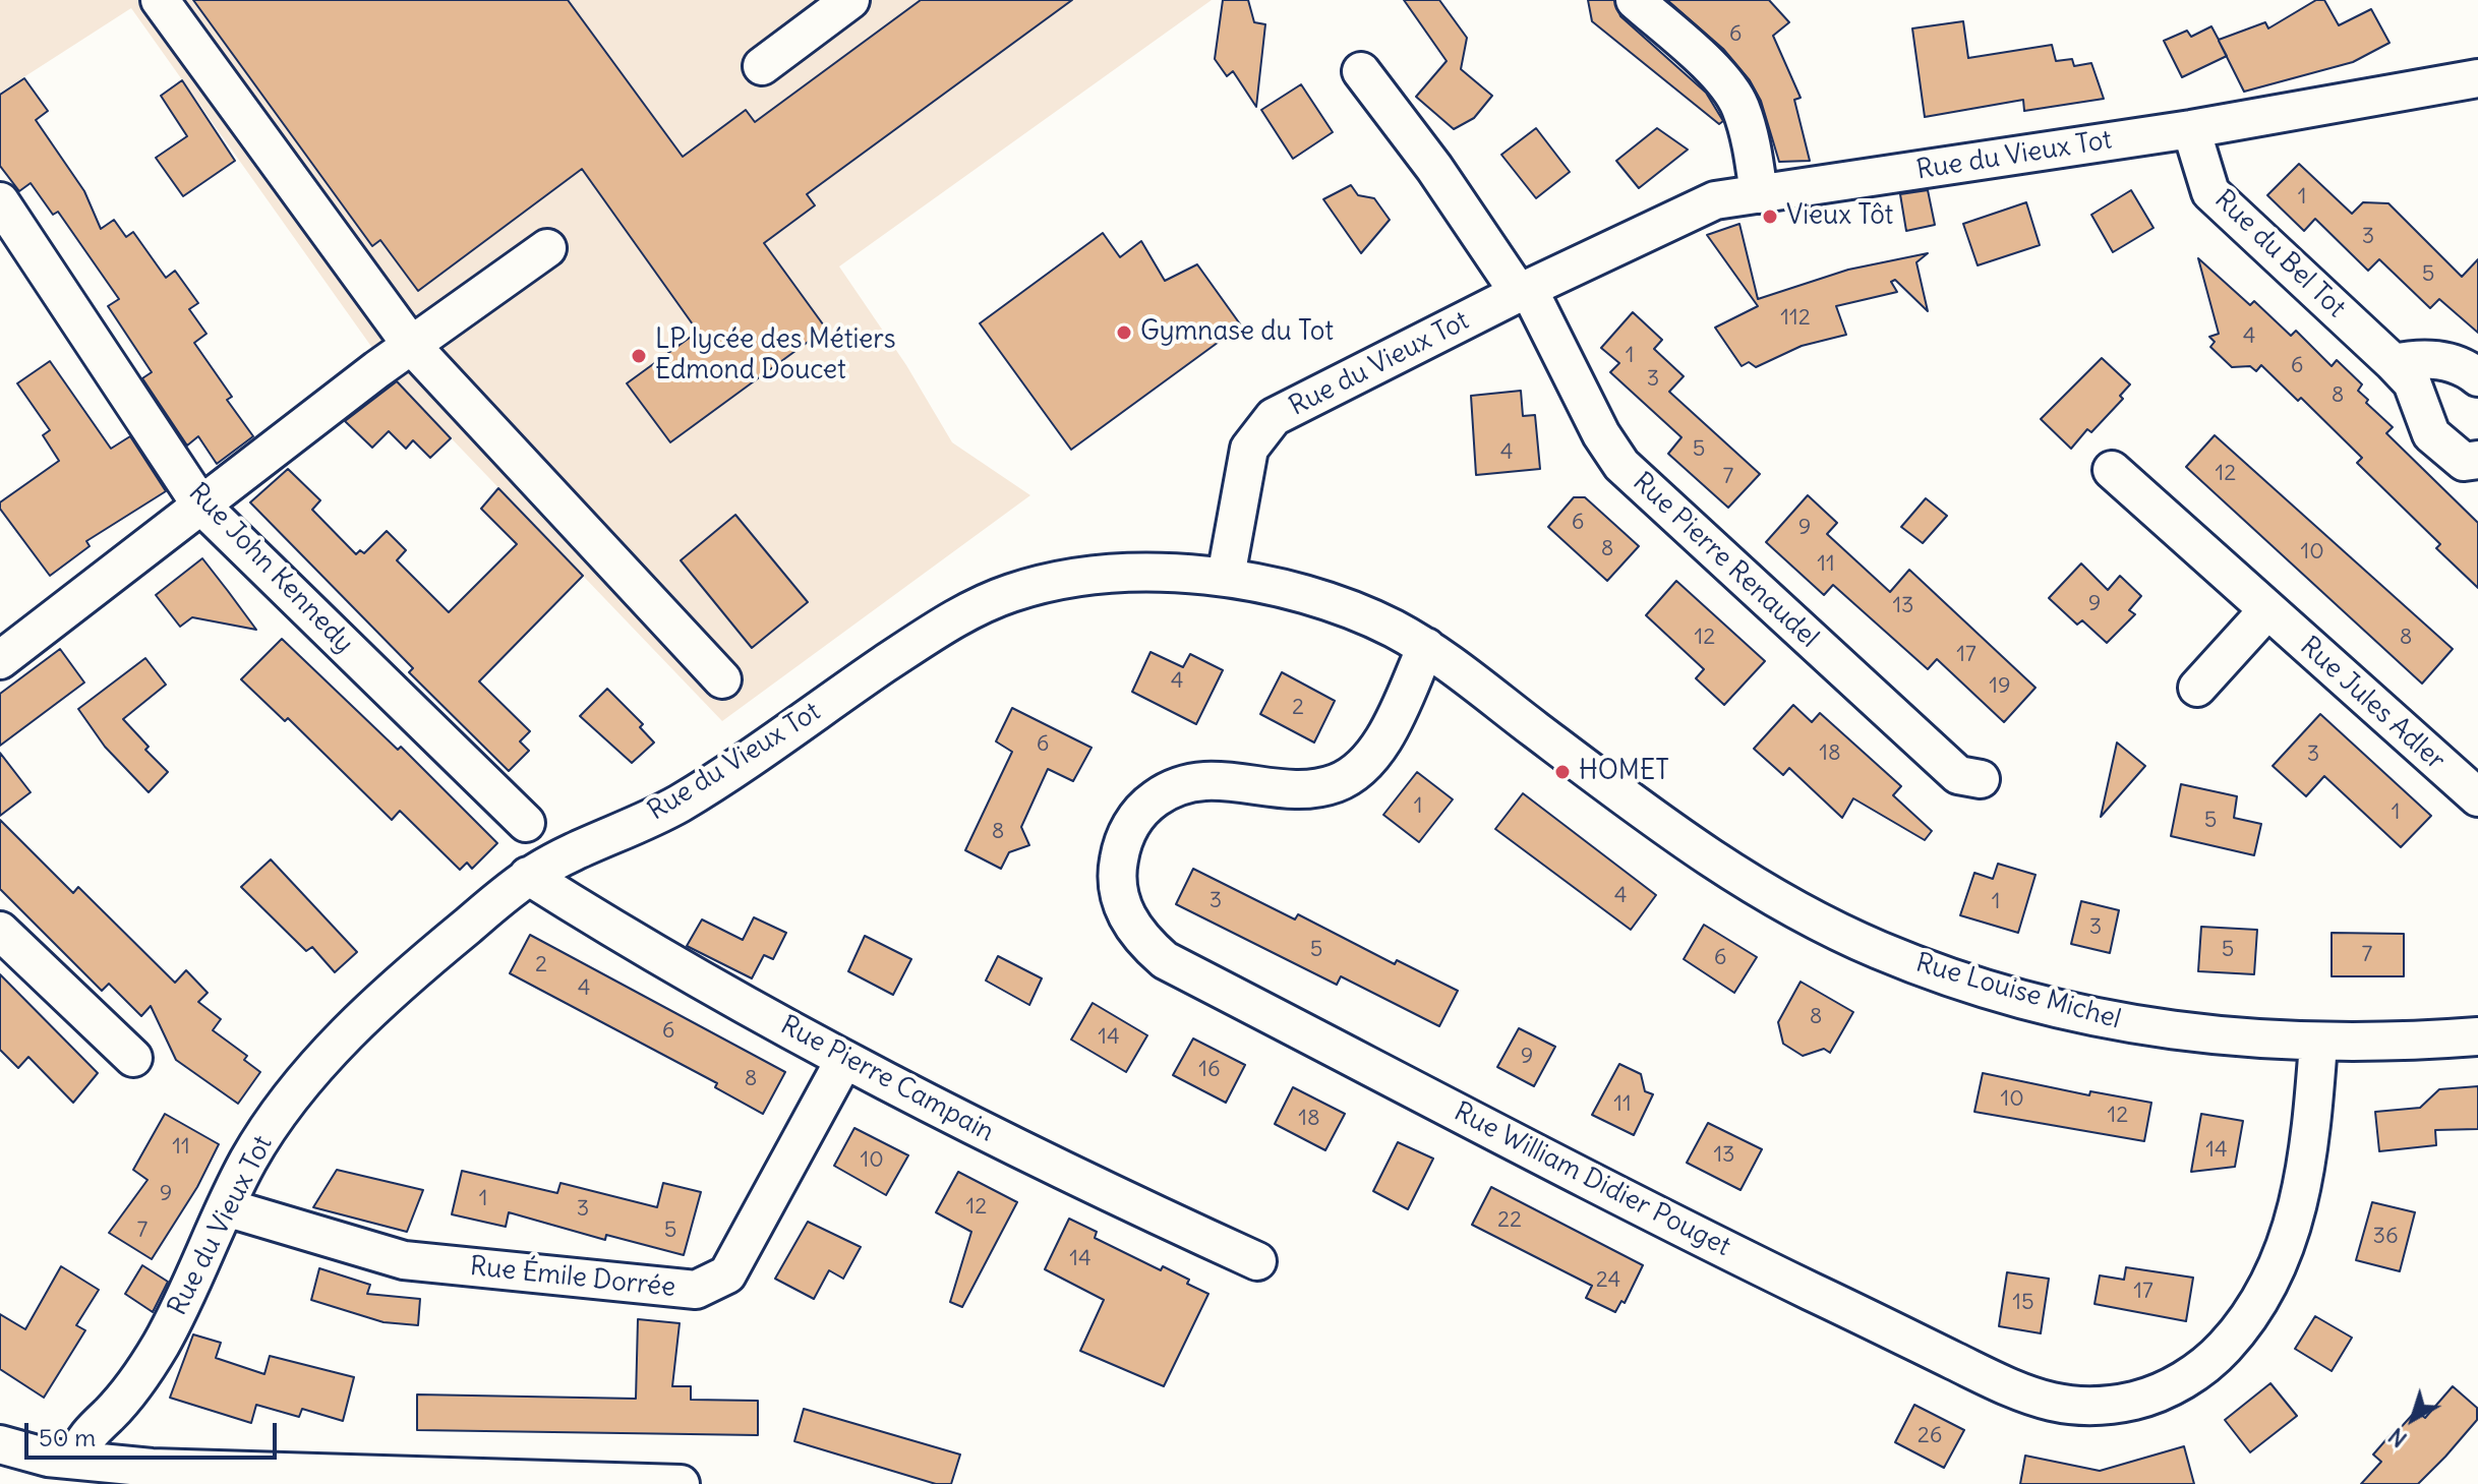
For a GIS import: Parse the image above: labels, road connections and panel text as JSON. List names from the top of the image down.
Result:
{
  "streets": {
    "street": [
      "Rue du Vieux Tot",
      "Rue du Bel Tot",
      "Rue Pierre Renaudel",
      "Rue John Kennedy",
      "Rue Jules Adler",
      "Rue Louise Michel",
      "Rue Pierre Campain",
      "Rue William Didier Pouget",
      "Rue Émile Dorrée"
    ]
  },
  "crossings": [
    ["Rue du Vieux Tot", "Rue du Bel Tot"],
    ["Rue du Vieux Tot", "Rue Pierre Renaudel"],
    ["Rue du Vieux Tot", "Rue Louise Michel"],
    ["Rue du Vieux Tot", "Rue Pierre Campain"],
    ["Rue du Vieux Tot", "Rue Émile Dorrée"],
    ["Rue Louise Michel", "Rue William Didier Pouget"],
    ["Rue Pierre Campain", "Rue Émile Dorrée"]
  ],
  "places": [
    "Vieux Tôt",
    "Gymnase du Tot",
    "LP lycée des Métiers Edmond Doucet",
    "HOMET"
  ],
  "house_numbers": [
    "6",
    "1",
    "3",
    "5",
    "112",
    "4",
    "1",
    "6",
    "3",
    "8",
    "5",
    "4",
    "12",
    "7",
    "6",
    "9",
    "8",
    "10",
    "11",
    "9",
    "13",
    "12",
    "8",
    "17",
    "4",
    "19",
    "2",
    "6",
    "18",
    "3",
    "1",
    "1",
    "5",
    "8",
    "4",
    "3",
    "1",
    "3",
    "5",
    "5",
    "7",
    "6",
    "2",
    "4",
    "8",
    "6",
    "14",
    "9",
    "16",
    "8",
    "10",
    "11",
    "12",
    "18",
    "11",
    "14",
    "13",
    "10",
    "9",
    "1",
    "12",
    "3",
    "22",
    "7",
    "5",
    "36",
    "14",
    "24",
    "17",
    "15",
    "26"
  ],
  "scale_bar": "50 m",
  "north": "bottom left"
}
